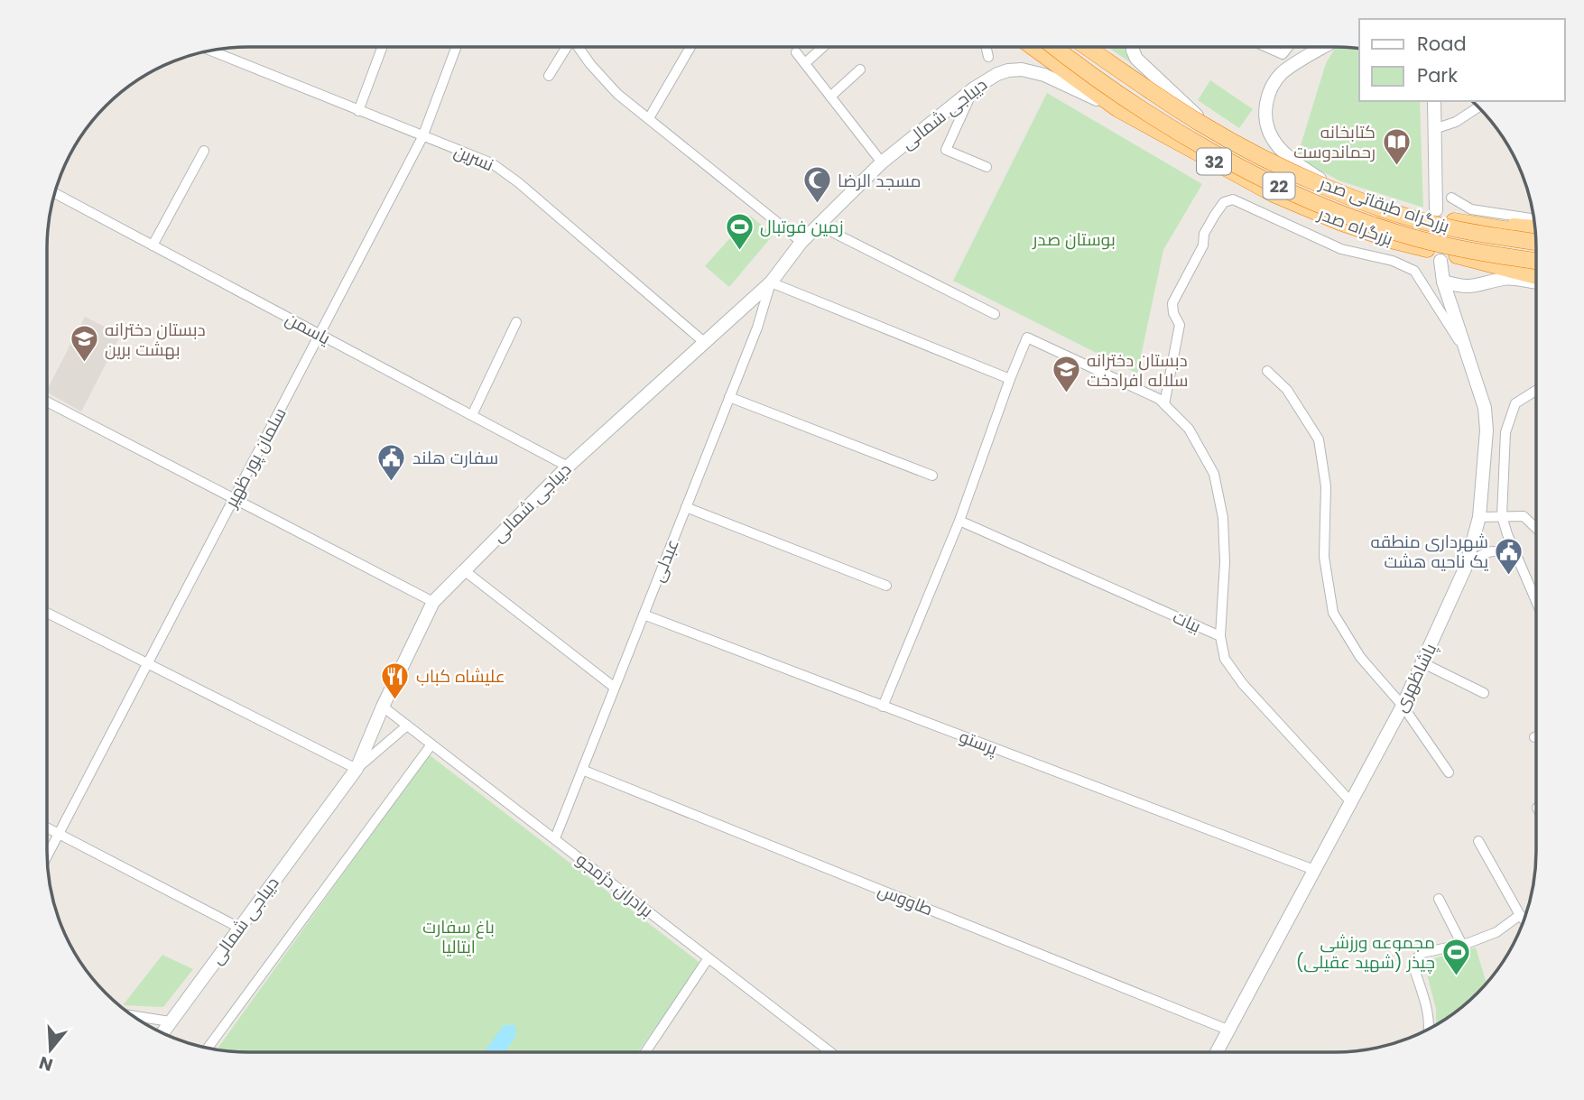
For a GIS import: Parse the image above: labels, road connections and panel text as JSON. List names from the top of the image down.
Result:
{
  "streets": {
    "highway": [
      "32",
      "22",
      "بزرگراه طبقاتی صدر",
      "بزرگراه صدر"
    ],
    "main road": ["دیباجی شمالی", "پاشاظهری"],
    "street": [
      "نسرین",
      "یاسمن",
      "سلمان پور ظهیر",
      "عبدلی",
      "بیات",
      "پرستو",
      "برادران دژمجو",
      "طاووس"
    ]
  },
  "crossings": [
    ["دیباجی شمالی", "نسرین"],
    ["دیباجی شمالی", "بزرگراه صدر"],
    ["دیباجی شمالی", "یاسمن"],
    ["دیباجی شمالی", "عبدلی"],
    ["دیباجی شمالی", "برادران دژمجو"],
    ["نسرین", "سلمان پور ظهیر"],
    ["یاسمن", "سلمان پور ظهیر"],
    ["عبدلی", "پرستو"],
    ["عبدلی", "برادران دژمجو"],
    ["عبدلی", "طاووس"],
    ["بیات", "پاشاظهری"],
    ["پاشاظهری", "پرستو"],
    ["پاشاظهری", "طاووس"]
  ],
  "parks": ["بوستان صدر", "باغ سفارت ایتالیا"],
  "places": {
    "library": ["کتابخانه رحماندوست"],
    "mosque": ["مسجد الرضا"],
    "sports": ["زمین فوتبال", "مجموعه ورزشی چیذر (شهید عقیلی)"],
    "school or university": ["دبستان دخترانه بهشت برین", "دبستان دخترانه سلاله افرادخت"],
    "public building": ["سفارت هلند", "شهرداری منطقه یک ناحیه هشت"],
    "restaurant": ["علیشاه کباب"]
  },
  "legend": ["Road", "Park"],
  "north": "bottom"
}
